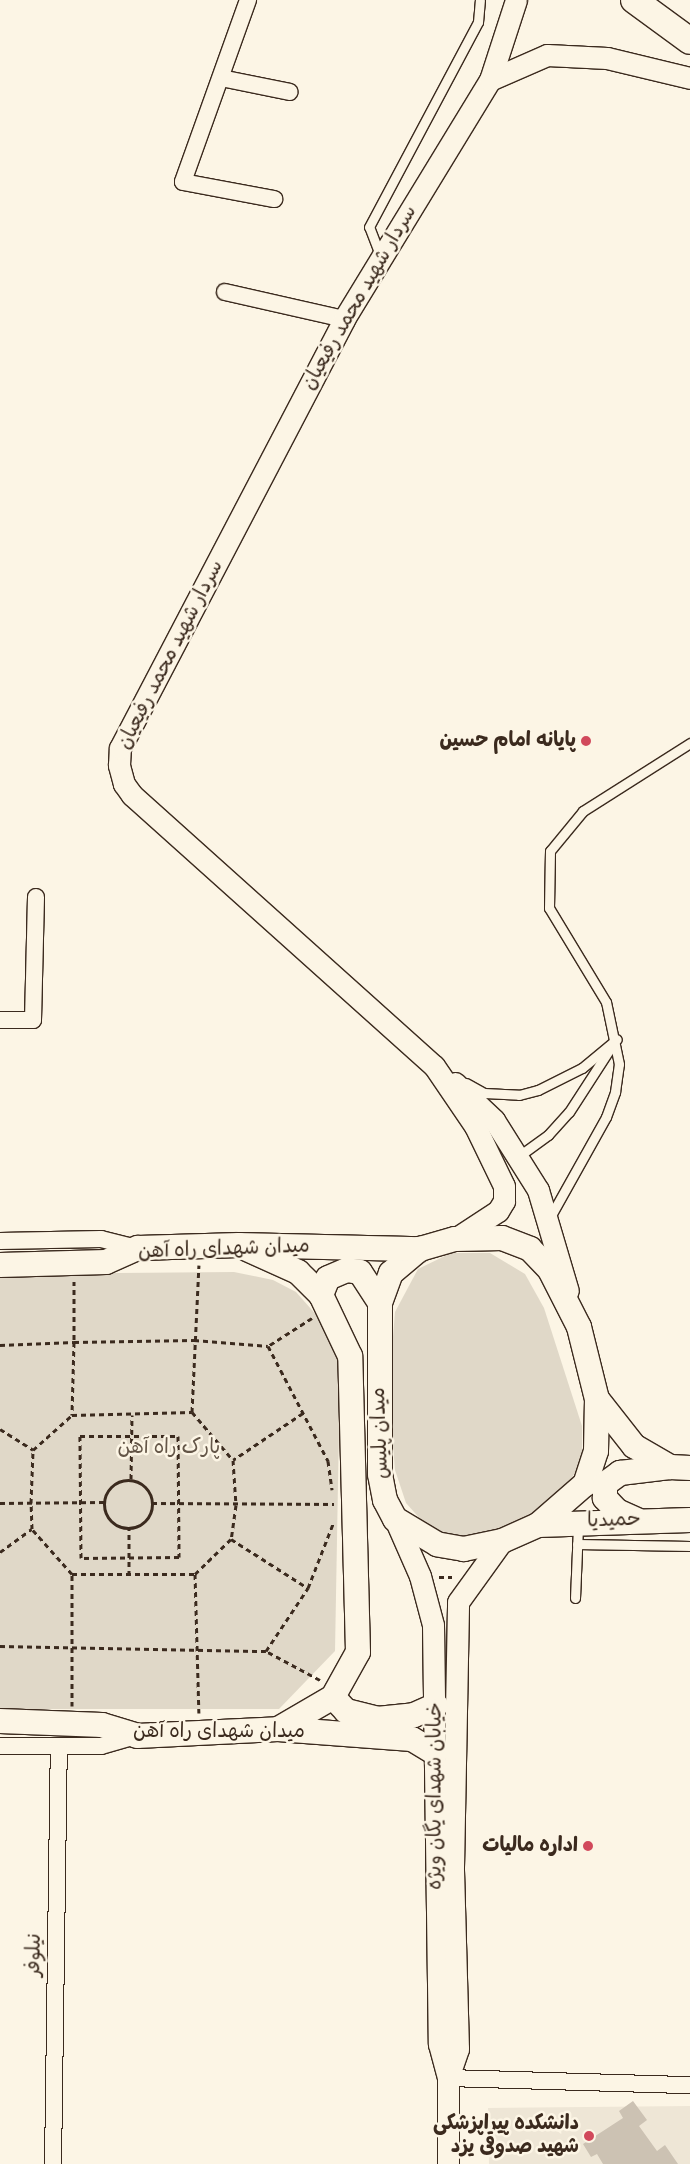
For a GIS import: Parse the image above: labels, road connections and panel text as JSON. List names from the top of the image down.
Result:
{
  "streets": {
    "main road": ["میدان شهدای راه آهن", "میدان پلیس", "حمیدیا"],
    "street": ["سردار شهید محمد رفیعیان", "خیابان شهدای یگان ویژه", "نیلوفر"]
  },
  "crossings": [
    ["سردار شهید محمد رفیعیان", "میدان پلیس"],
    ["میدان شهدای راه آهن", "میدان پلیس"],
    ["میدان شهدای راه آهن", "خیابان شهدای یگان ویژه"],
    ["میدان پلیس", "حمیدیا"],
    ["میدان پلیس", "خیابان شهدای یگان ویژه"]
  ],
  "parks": ["پارک راه آهن"],
  "places": ["پایانه امام حسین", "اداره مالیات", "دانشکده پیراپزشکی شهید صدوقی یزد"]
}
